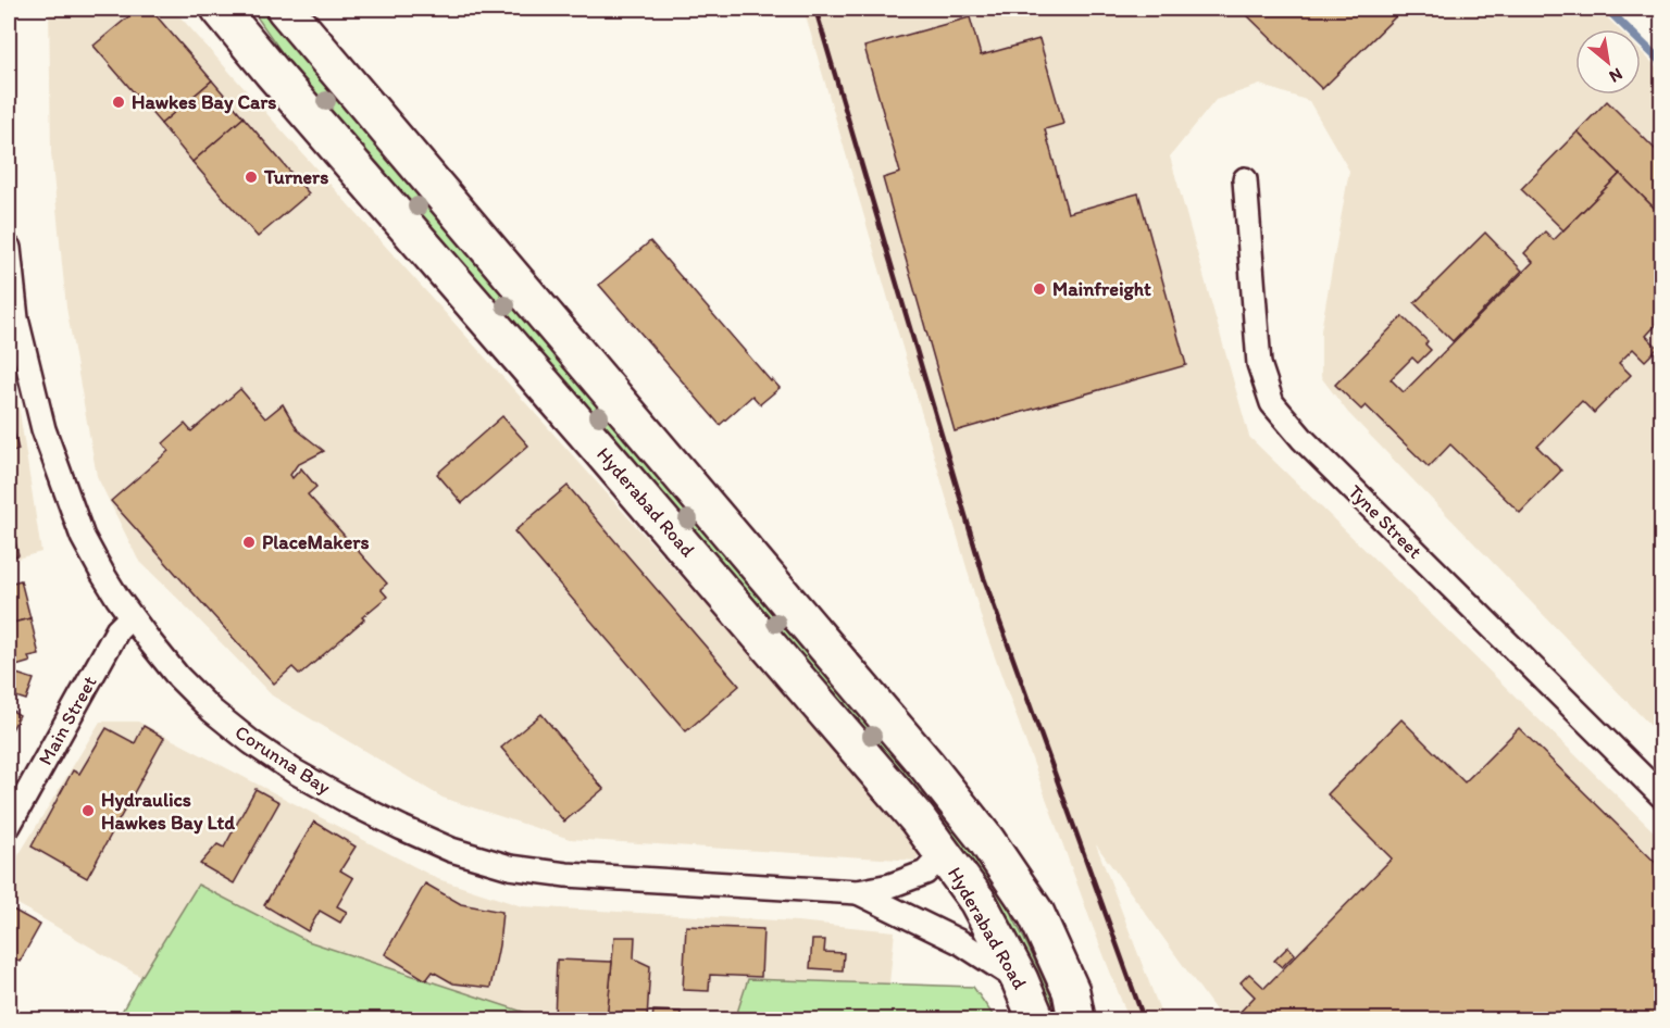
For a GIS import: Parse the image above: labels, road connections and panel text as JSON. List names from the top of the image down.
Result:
{
  "streets": {
    "highway": ["Hyderabad Road"],
    "street": ["Tyne Street", "Main Street", "Corunna Bay"]
  },
  "crossings": [
    ["Hyderabad Road", "Corunna Bay"],
    ["Main Street", "Corunna Bay"]
  ],
  "places": [
    "Hawkes Bay Cars",
    "Turners",
    "Mainfreight",
    "PlaceMakers",
    "Hydraulics Hawkes Bay Ltd"
  ],
  "north": "bottom right"
}
